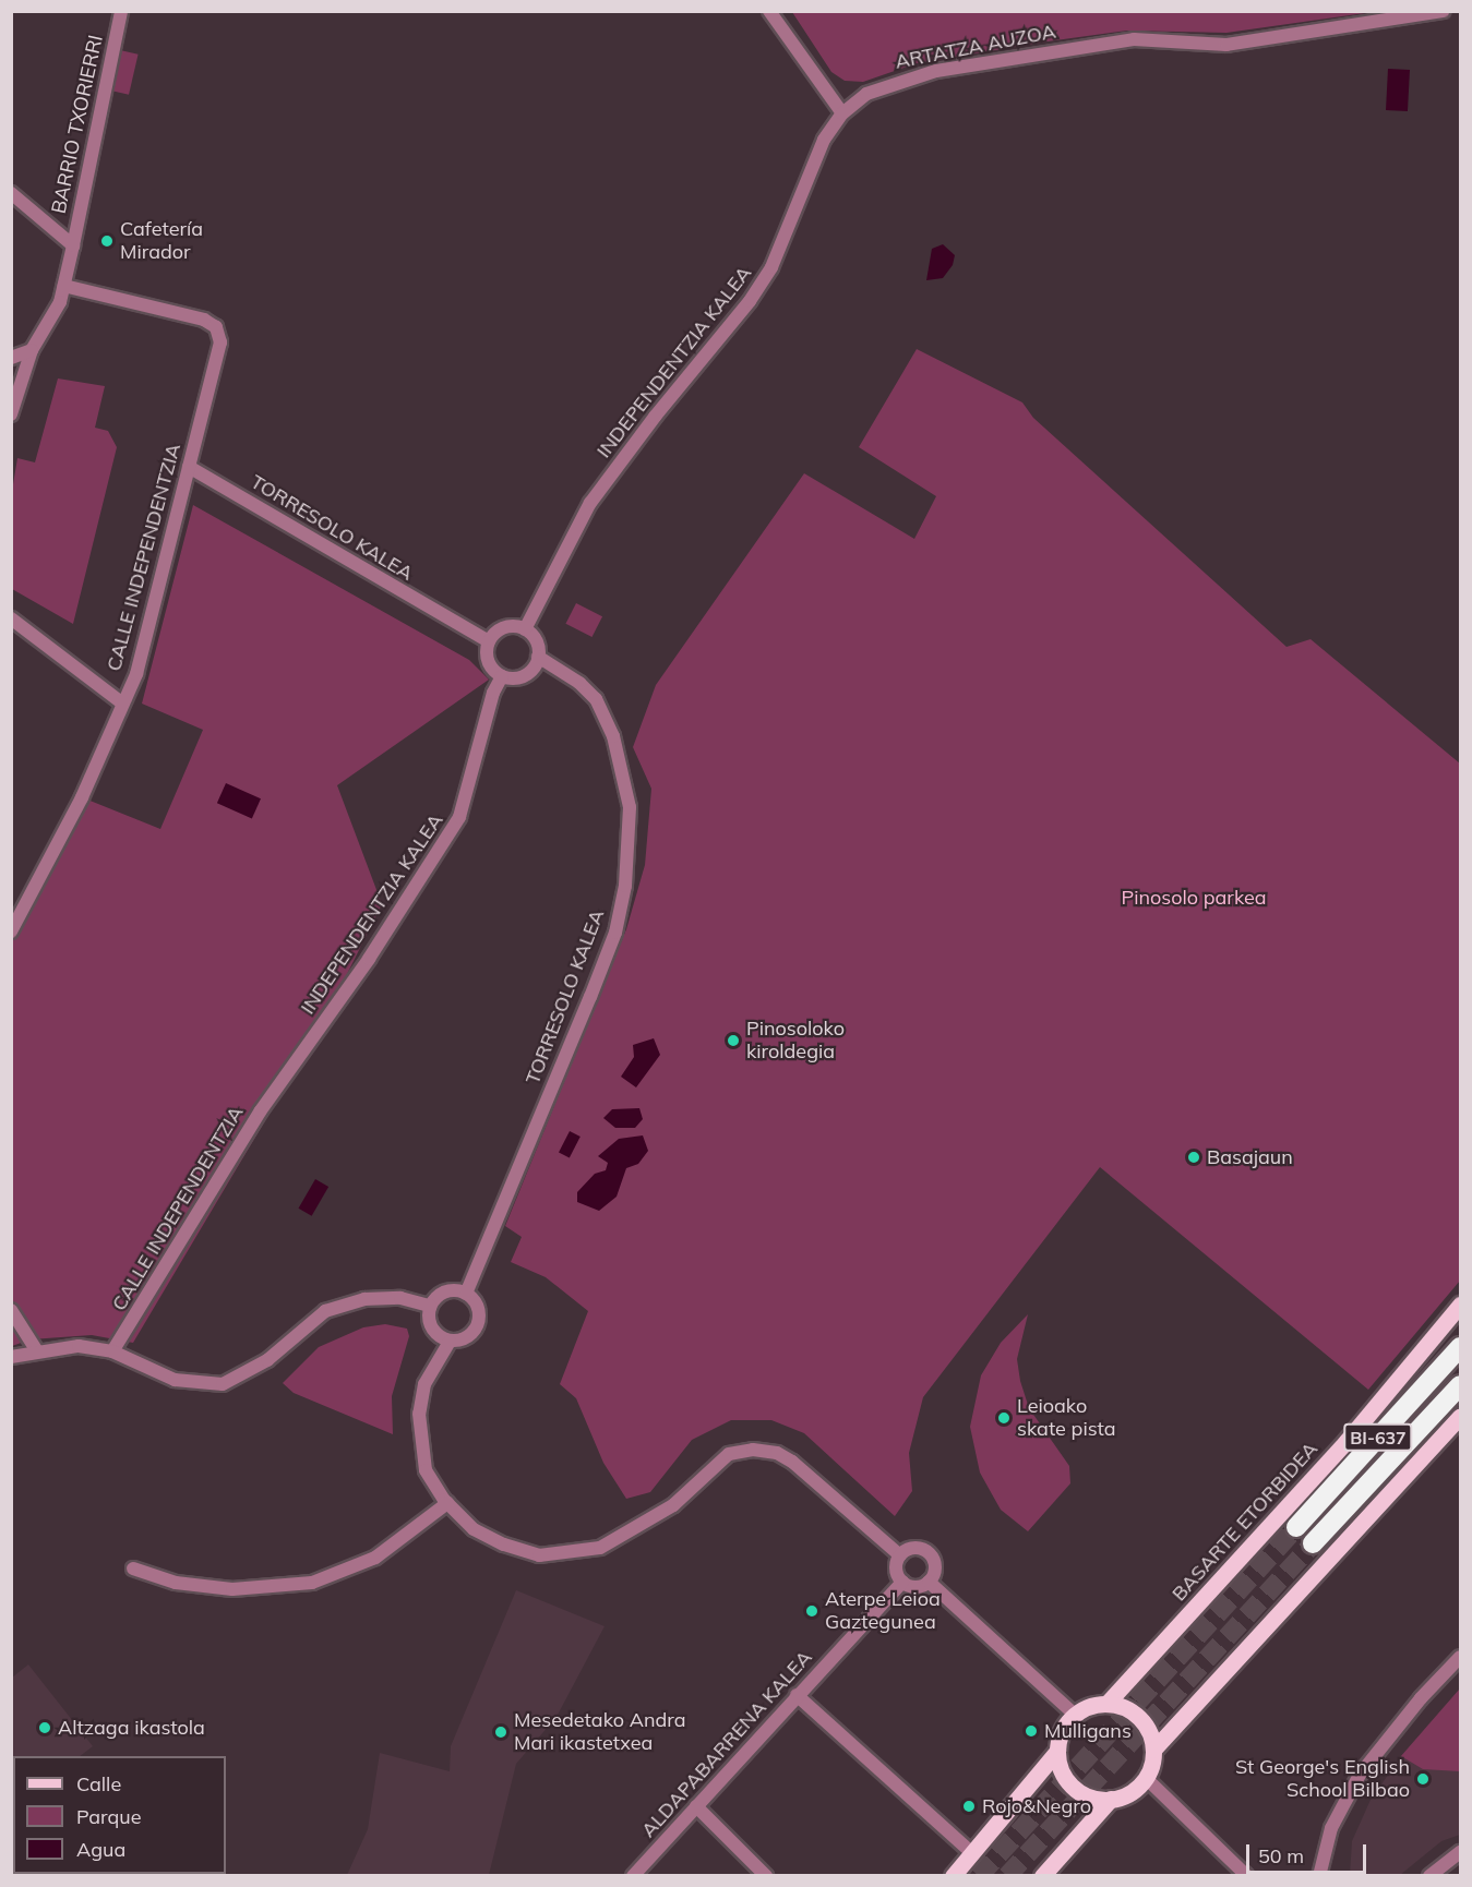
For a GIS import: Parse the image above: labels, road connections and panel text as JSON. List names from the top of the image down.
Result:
{
  "streets": {
    "highway": ["BI-637"],
    "main road": ["BASARTE ETORBIDEA"],
    "street": [
      "ARTATZA AUZOA",
      "BARRIO TXORIERRI",
      "INDEPENDENTZIA KALEA",
      "TORRESOLO KALEA",
      "CALLE INDEPENDENTZIA",
      "ALDAPABARRENA KALEA"
    ]
  },
  "crossings": [
    ["ARTATZA AUZOA", "INDEPENDENTZIA KALEA"],
    ["BARRIO TXORIERRI", "CALLE INDEPENDENTZIA"],
    ["INDEPENDENTZIA KALEA", "TORRESOLO KALEA"],
    ["INDEPENDENTZIA KALEA", "CALLE INDEPENDENTZIA"],
    ["TORRESOLO KALEA", "CALLE INDEPENDENTZIA"]
  ],
  "parks": ["Pinosolo parkea"],
  "places": [
    "Cafetería Mirador",
    "Pinosoloko kiroldegia",
    "Basajaun",
    "Leioako skate pista",
    "Aterpe Leioa Gaztegunea",
    "Altzaga ikastola",
    "Mulligans",
    "Mesedetako Andra Mari ikastetxea",
    "St George's English School Bilbao",
    "Rojo&Negro"
  ],
  "legend": ["Calle", "Parque", "Agua"],
  "scale_bar": "50 m"
}
